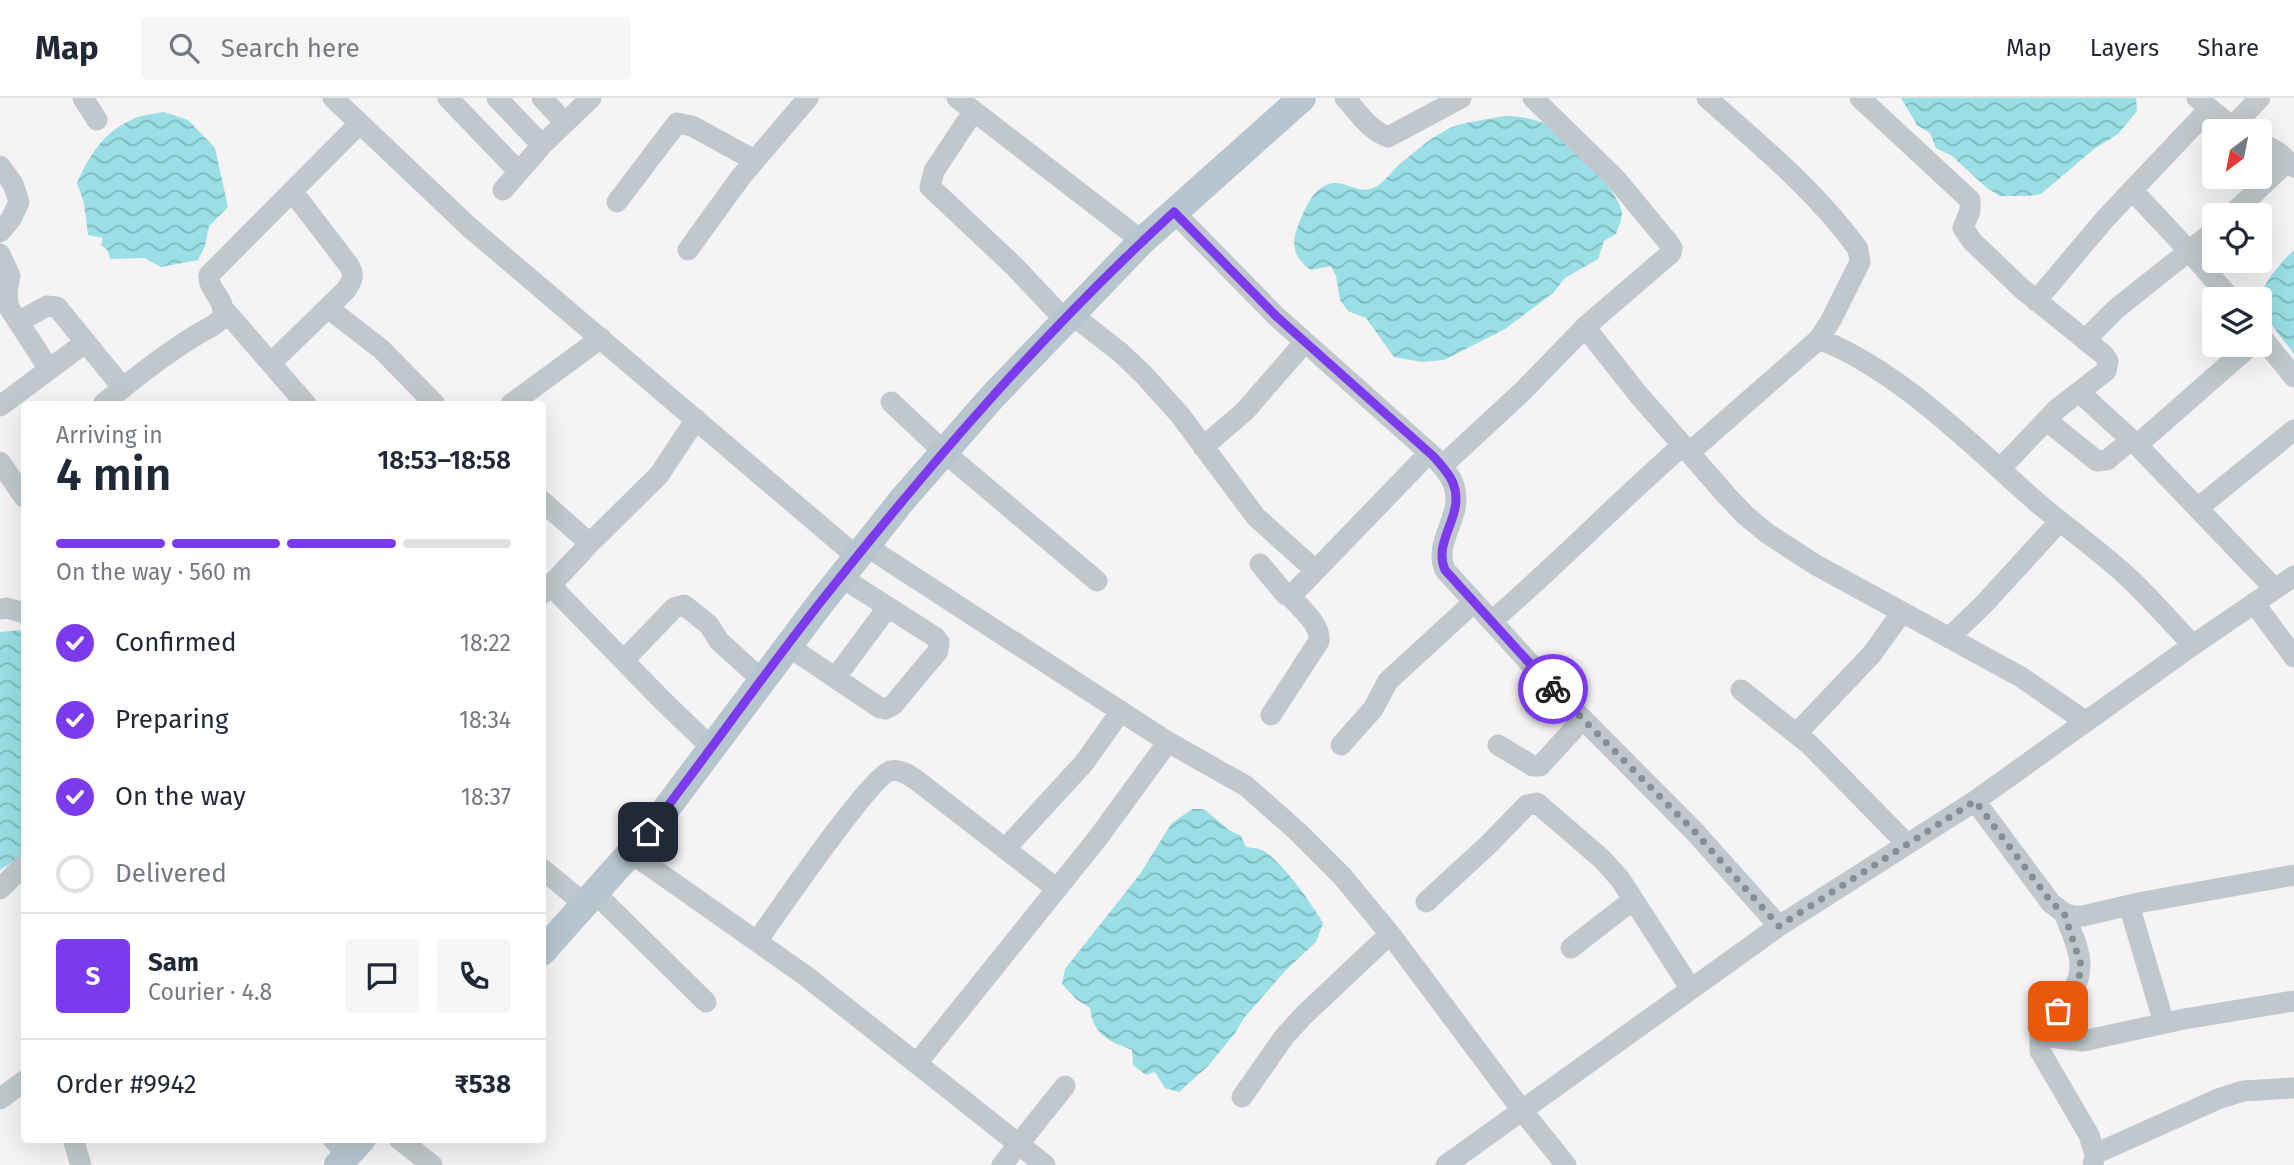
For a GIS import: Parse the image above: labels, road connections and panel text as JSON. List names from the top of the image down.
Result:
{
  "north": "bottom left",
  "page": {
    "header": "Map",
    "search": "Search here",
    "nav": ["Map", "Layers", "Share"],
    "heading": ["4 min", "Arriving in", "18:53–18:58"],
    "panel": [
      "Sam",
      "Courier · 4.8",
      "Order #9942",
      "₹538"
    ],
    "bar": "On the way · 560 m",
    "list": [
      ["Confirmed", "18:22"],
      ["Preparing", "18:34"],
      ["On the way", "18:37"],
      "Delivered"
    ],
    "round": "S"
  }
}
